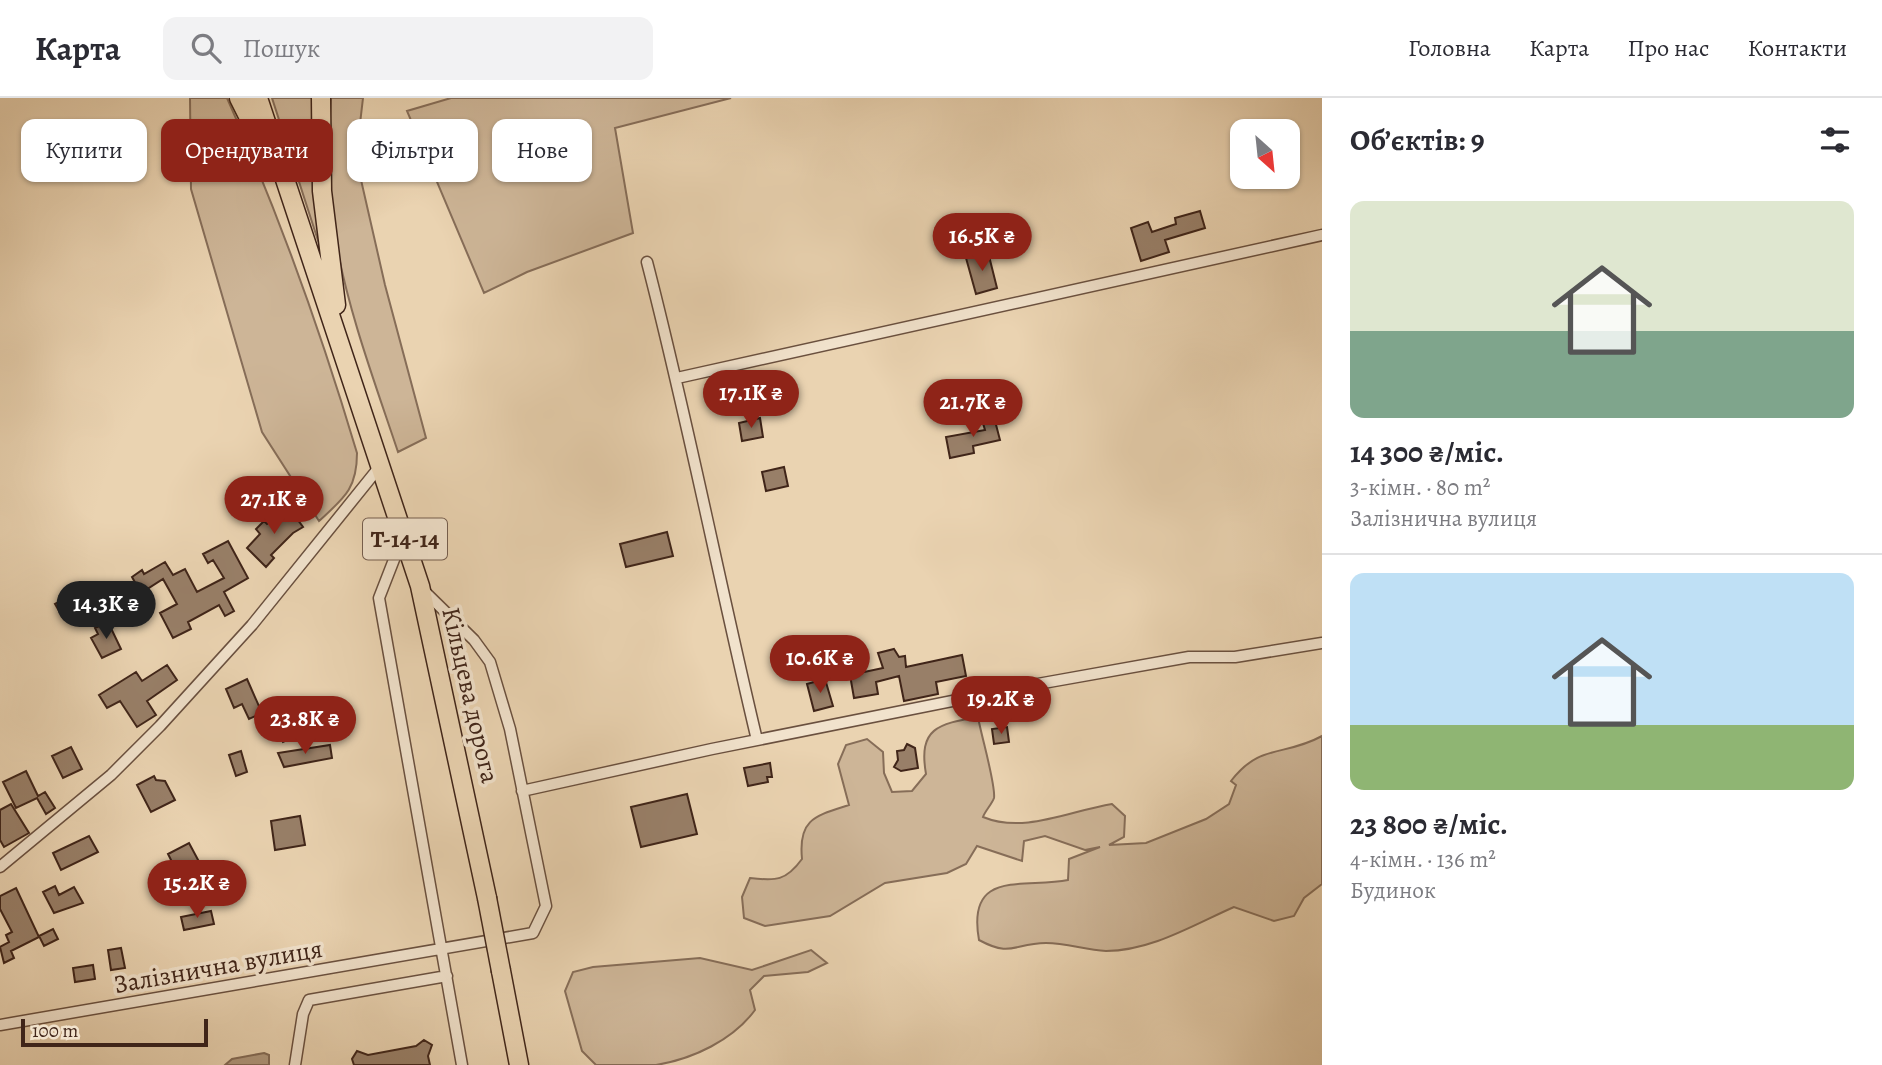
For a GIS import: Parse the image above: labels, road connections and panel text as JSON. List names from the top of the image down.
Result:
{
  "streets": {
    "highway": ["Т-14-14", "Кільцева дорога"],
    "street": ["Залізнична вулиця"]
  },
  "crossings": [
    ["Т-14-14", "Кільцева дорога"],
    ["Кільцева дорога", "Залізнична вулиця"]
  ],
  "scale_bar": "100 m",
  "north": "bottom right",
  "page": {
    "header": "Карта",
    "search": "Пошук",
    "nav": [
      "Головна",
      "Карта",
      "Про нас",
      "Контакти"
    ],
    "heading": "Об’єктів: 9",
    "chip": [
      "Купити",
      "Орендувати",
      "Фільтри",
      "Нове"
    ],
    "list": [
      {
        "name": "14 300 ₴/міс.",
        "note": "3-кімн. · 80 m² · Залізнична вулиця"
      },
      {
        "name": "23 800 ₴/міс.",
        "note": "4-кімн. · 136 m² · Будинок"
      }
    ],
    "price": [
      "16.5K ₴",
      "17.1K ₴",
      "21.7K ₴",
      "27.1K ₴",
      "14.3K ₴",
      "10.6K ₴",
      "19.2K ₴",
      "23.8K ₴",
      "15.2K ₴"
    ],
    "scale": "100 m"
  }
}
